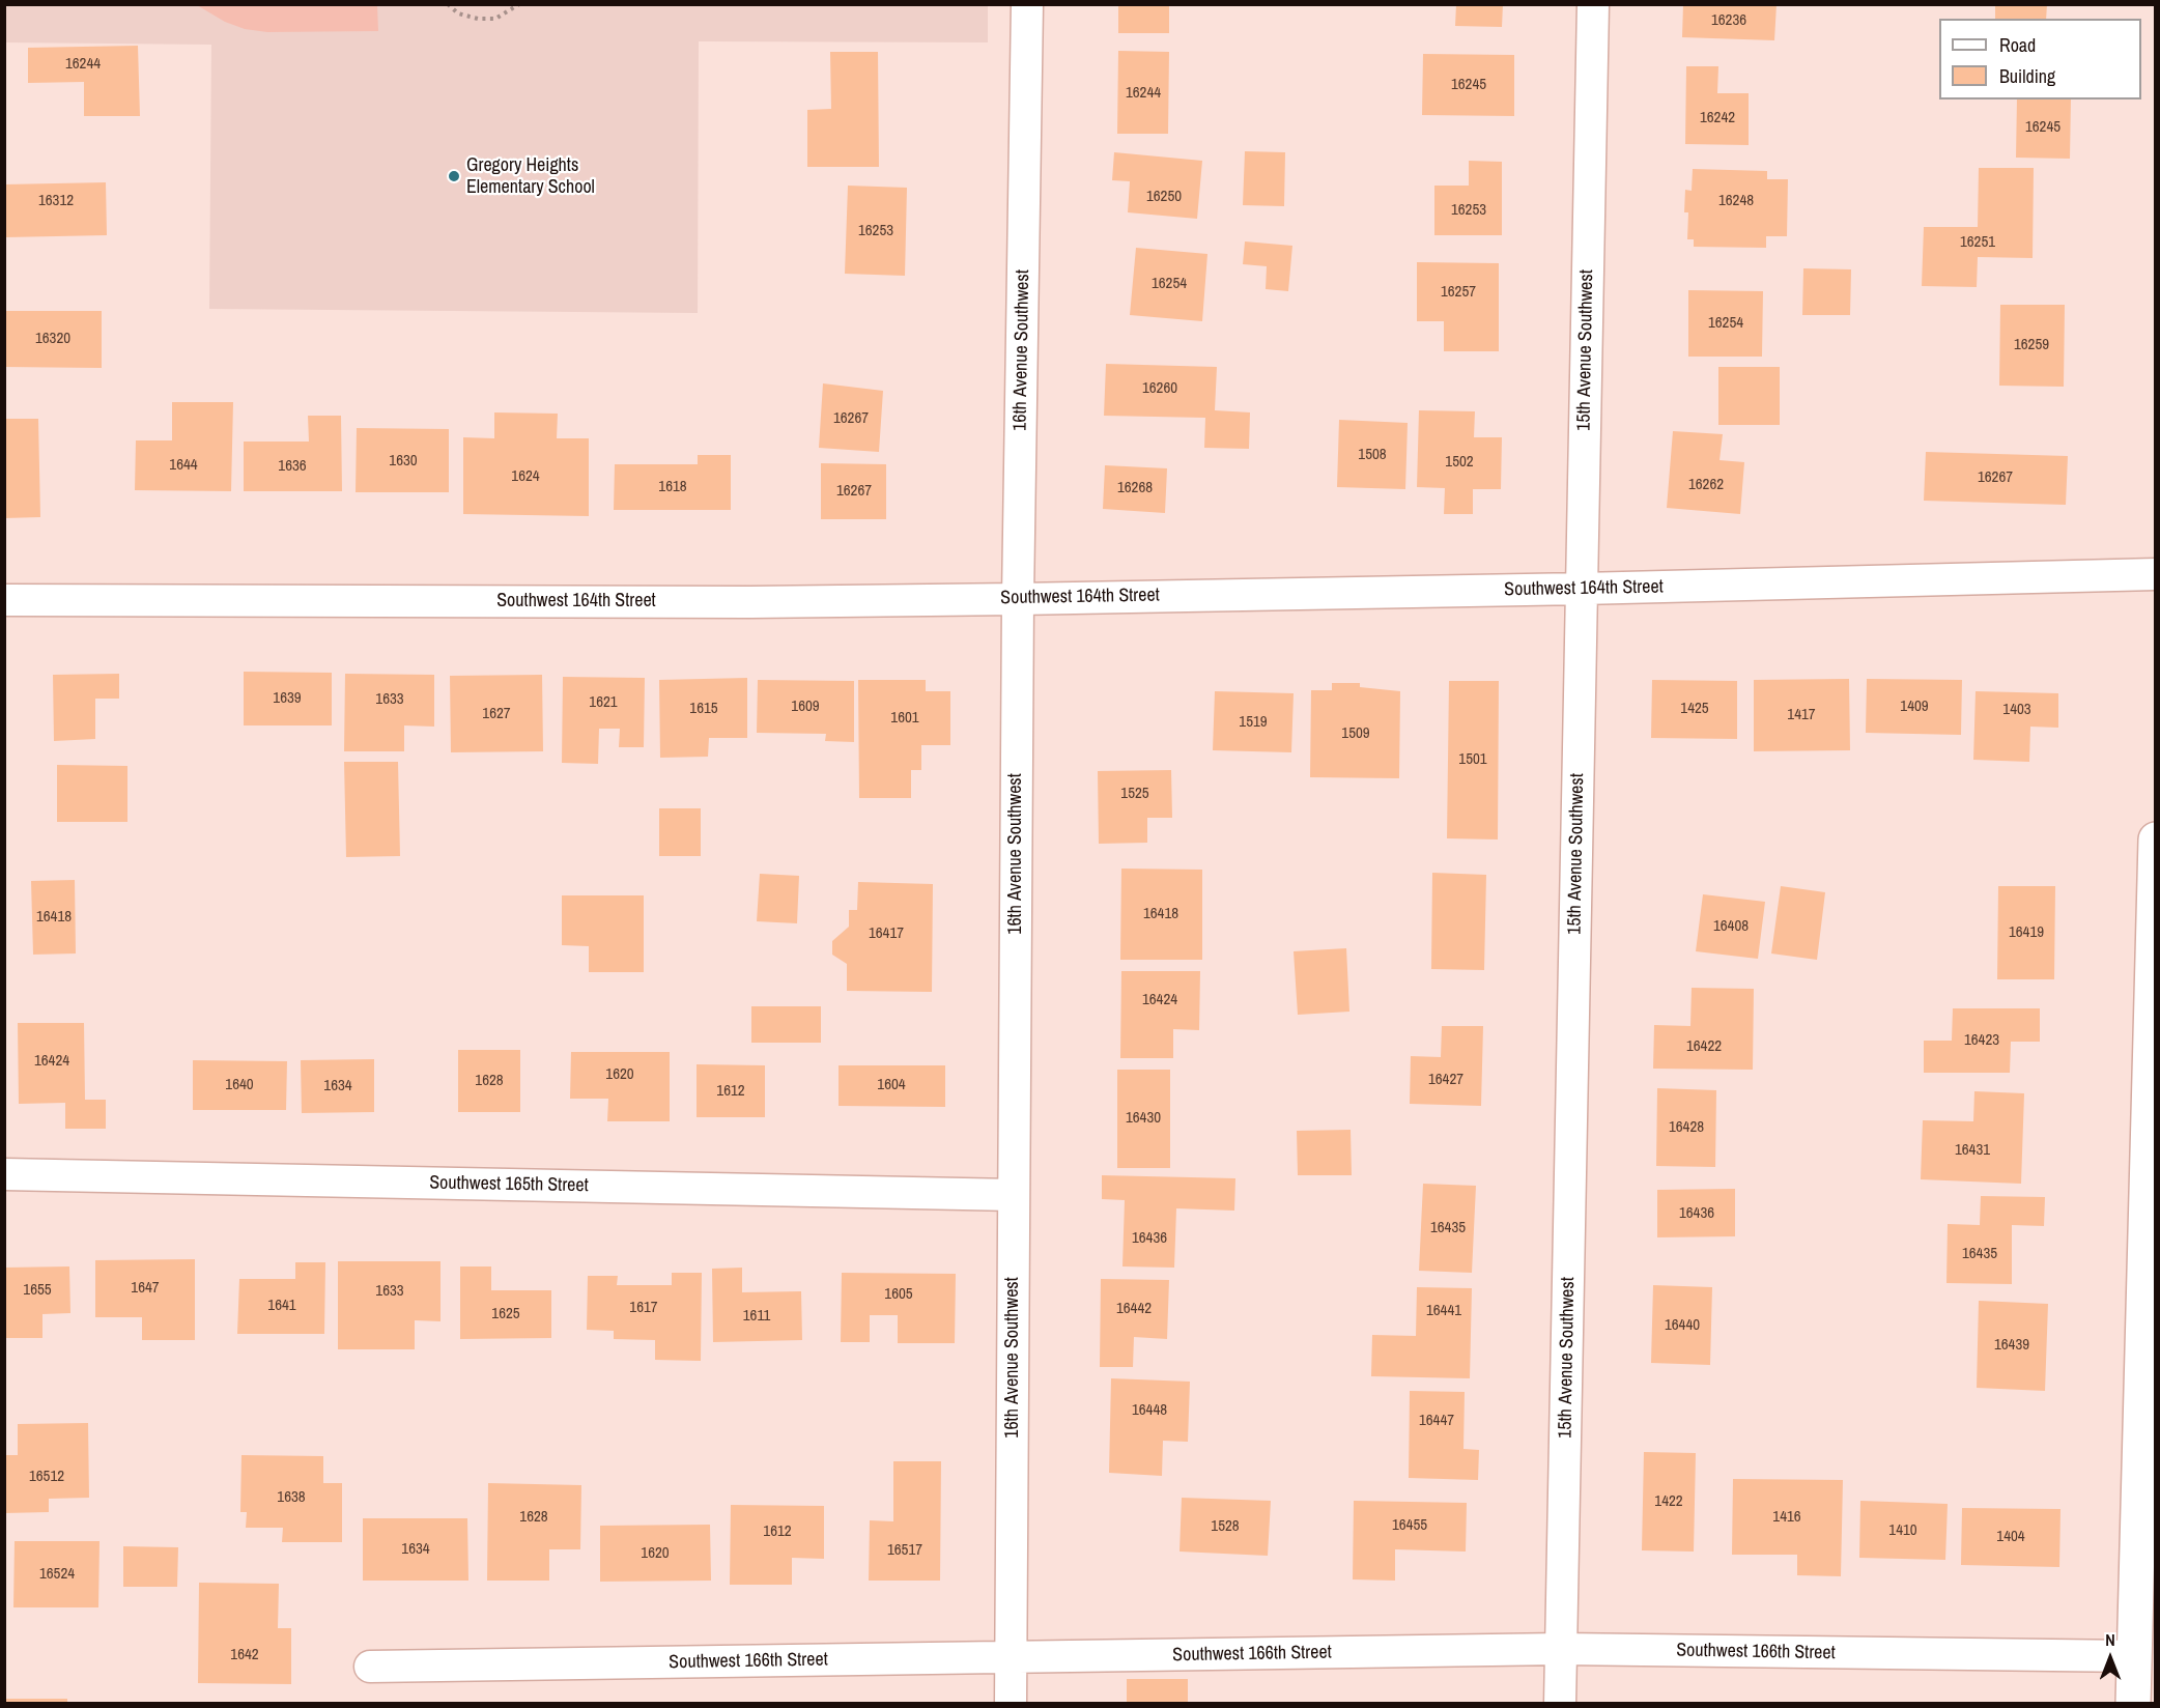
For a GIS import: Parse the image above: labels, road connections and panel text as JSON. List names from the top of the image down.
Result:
{
  "streets": {
    "street": [
      "16th Avenue Southwest",
      "15th Avenue Southwest",
      "Southwest 164th Street",
      "Southwest 165th Street",
      "Southwest 166th Street"
    ]
  },
  "crossings": [
    ["16th Avenue Southwest", "Southwest 164th Street"],
    ["16th Avenue Southwest", "Southwest 165th Street"],
    ["16th Avenue Southwest", "Southwest 166th Street"],
    ["15th Avenue Southwest", "Southwest 164th Street"],
    ["15th Avenue Southwest", "Southwest 166th Street"]
  ],
  "places": ["Gregory Heights Elementary School"],
  "house_numbers": [
    "16236",
    "16244",
    "16245",
    "16244",
    "16242",
    "16245",
    "16250",
    "16312",
    "16248",
    "16253",
    "16253",
    "16251",
    "16254",
    "16257",
    "16254",
    "16320",
    "16259",
    "16260",
    "16267",
    "1508",
    "1630",
    "1502",
    "1644",
    "1636",
    "1624",
    "16267",
    "16262",
    "1618",
    "16268",
    "16267",
    "1639",
    "1633",
    "1621",
    "1609",
    "1409",
    "1615",
    "1425",
    "1403",
    "1627",
    "1417",
    "1601",
    "1519",
    "1509",
    "1501",
    "1525",
    "16418",
    "16418",
    "16408",
    "16419",
    "16417",
    "16424",
    "16423",
    "16422",
    "16424",
    "1620",
    "16427",
    "1628",
    "1640",
    "1604",
    "1634",
    "1612",
    "16430",
    "16428",
    "16431",
    "16436",
    "16435",
    "16436",
    "16435",
    "1647",
    "1655",
    "1633",
    "1605",
    "1641",
    "1617",
    "16442",
    "16441",
    "1625",
    "1611",
    "16440",
    "16439",
    "16448",
    "16447",
    "16512",
    "1638",
    "1422",
    "1628",
    "1416",
    "16455",
    "1528",
    "1410",
    "1612",
    "1404",
    "1634",
    "16517",
    "1620",
    "16524",
    "1642"
  ],
  "legend": ["Road", "Building"],
  "north": "top"
}
